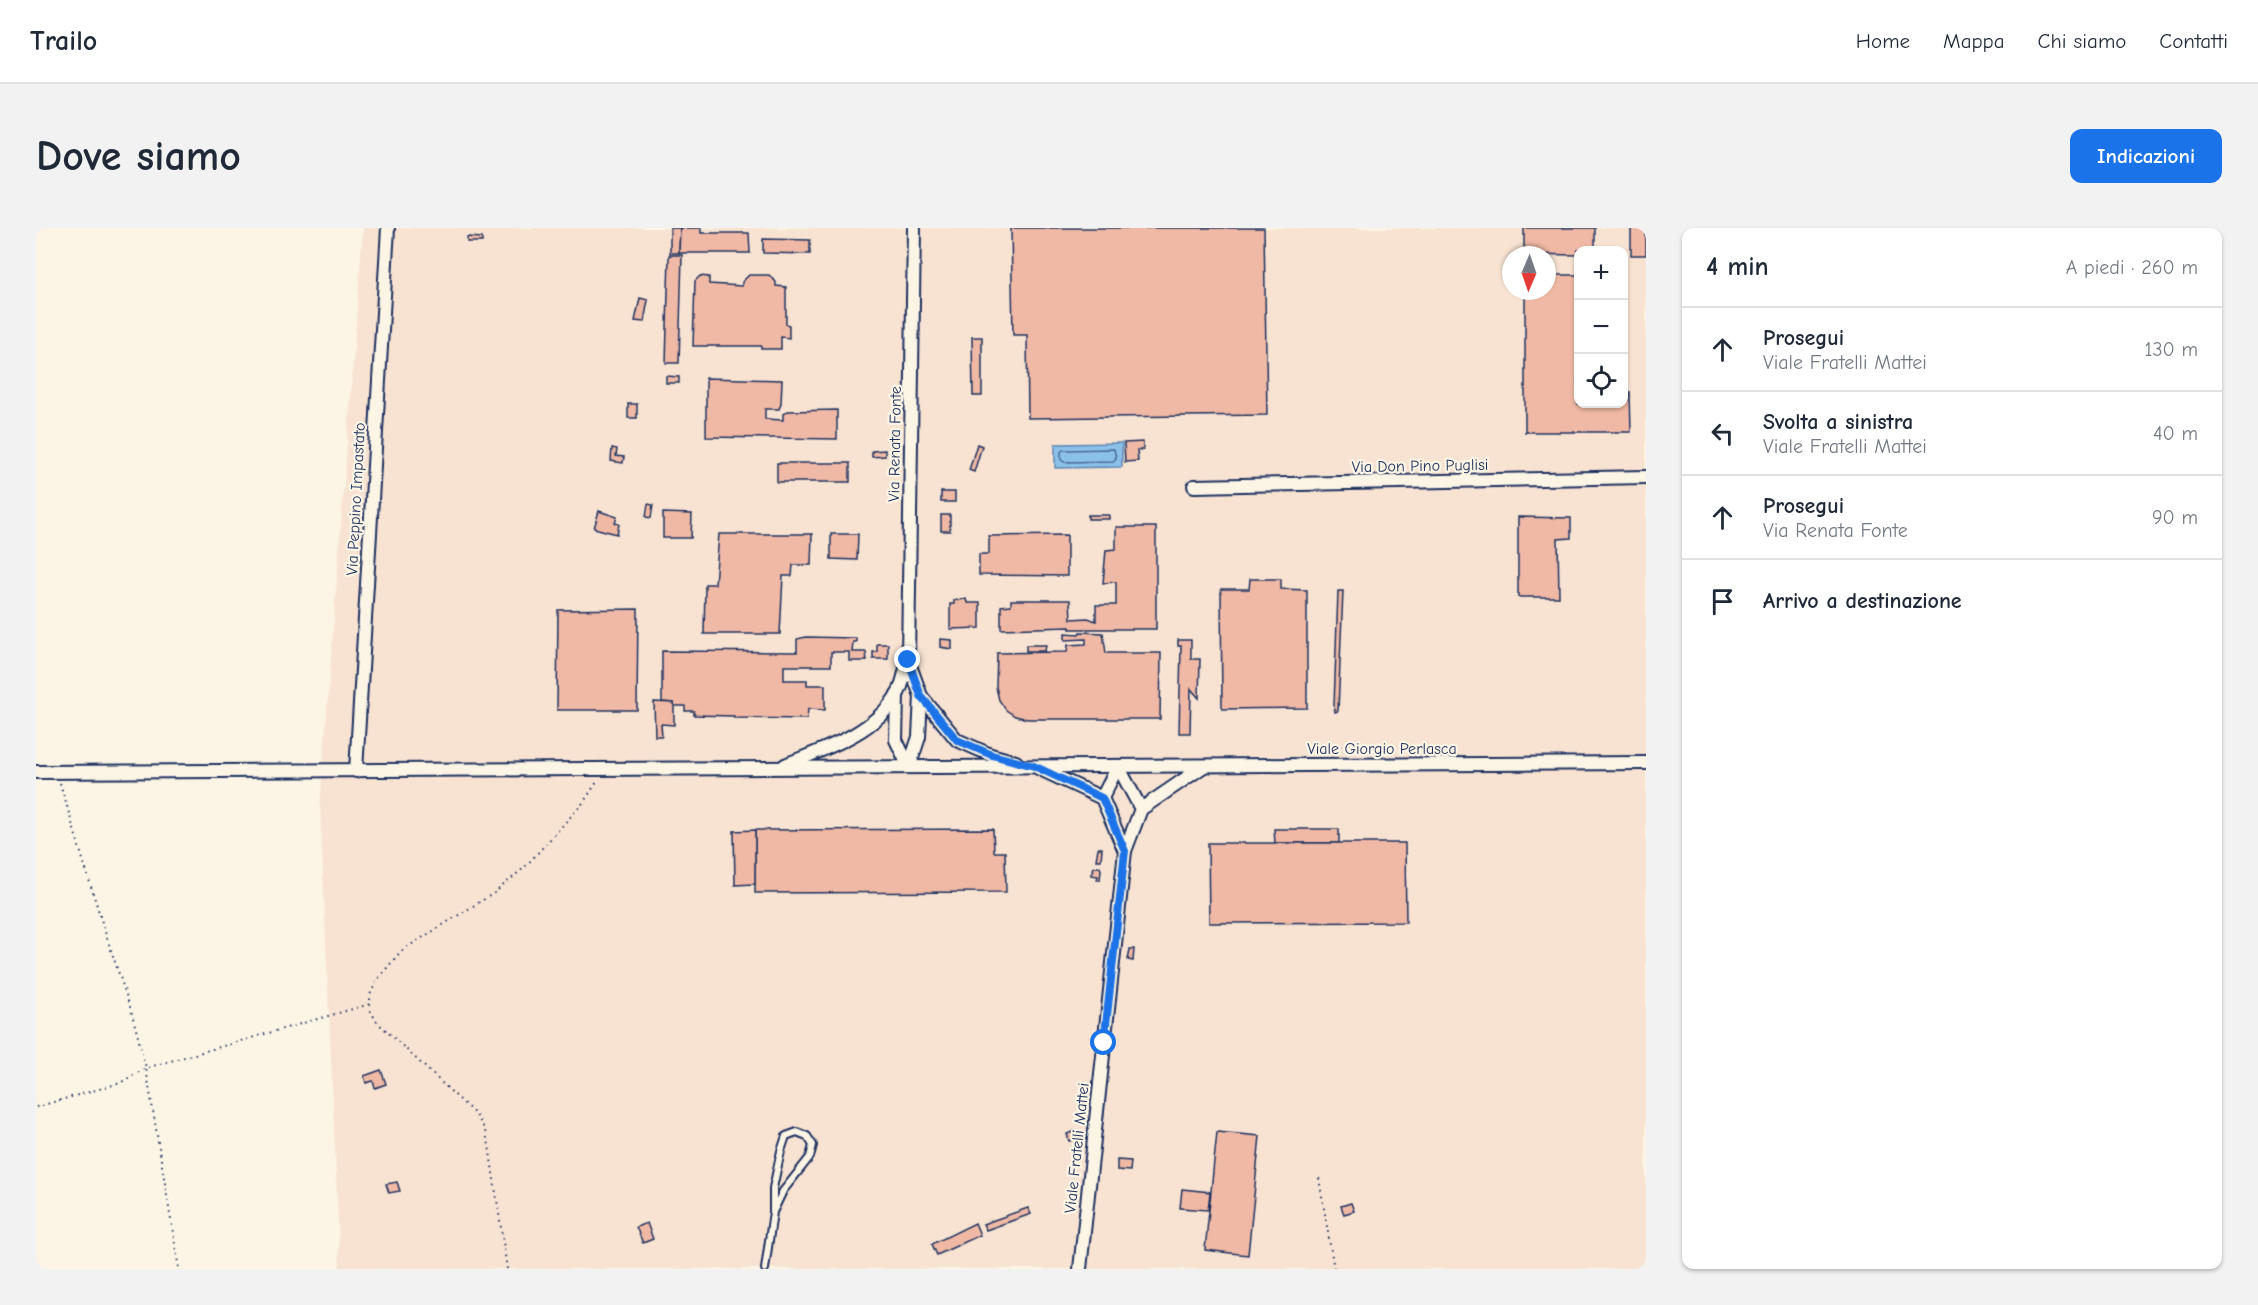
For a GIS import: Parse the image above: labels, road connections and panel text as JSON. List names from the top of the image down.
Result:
{
  "streets": {
    "street": [
      "Via Renata Fonte",
      "Via Don Pino Puglisi",
      "Via Peppino Impastato",
      "Viale Giorgio Perlasca",
      "Viale Fratelli Mattei"
    ]
  },
  "crossings": [
    ["Via Renata Fonte", "Viale Giorgio Perlasca"]
  ],
  "north": "bottom",
  "page": {
    "header": "Trailo",
    "nav": [
      "Home",
      "Mappa",
      "Chi siamo",
      "Contatti"
    ],
    "buttons": "Indicazioni",
    "title": "Dove siamo",
    "heading": ["4 min", "A piedi · 260 m"],
    "map_buttons": ["+", "−"],
    "list": [
      ["Prosegui", "Viale Fratelli Mattei", "130 m"],
      ["Svolta a sinistra", "Viale Fratelli Mattei", "40 m"],
      ["Prosegui", "Via Renata Fonte", "90 m"],
      "Arrivo a destinazione"
    ]
  }
}
